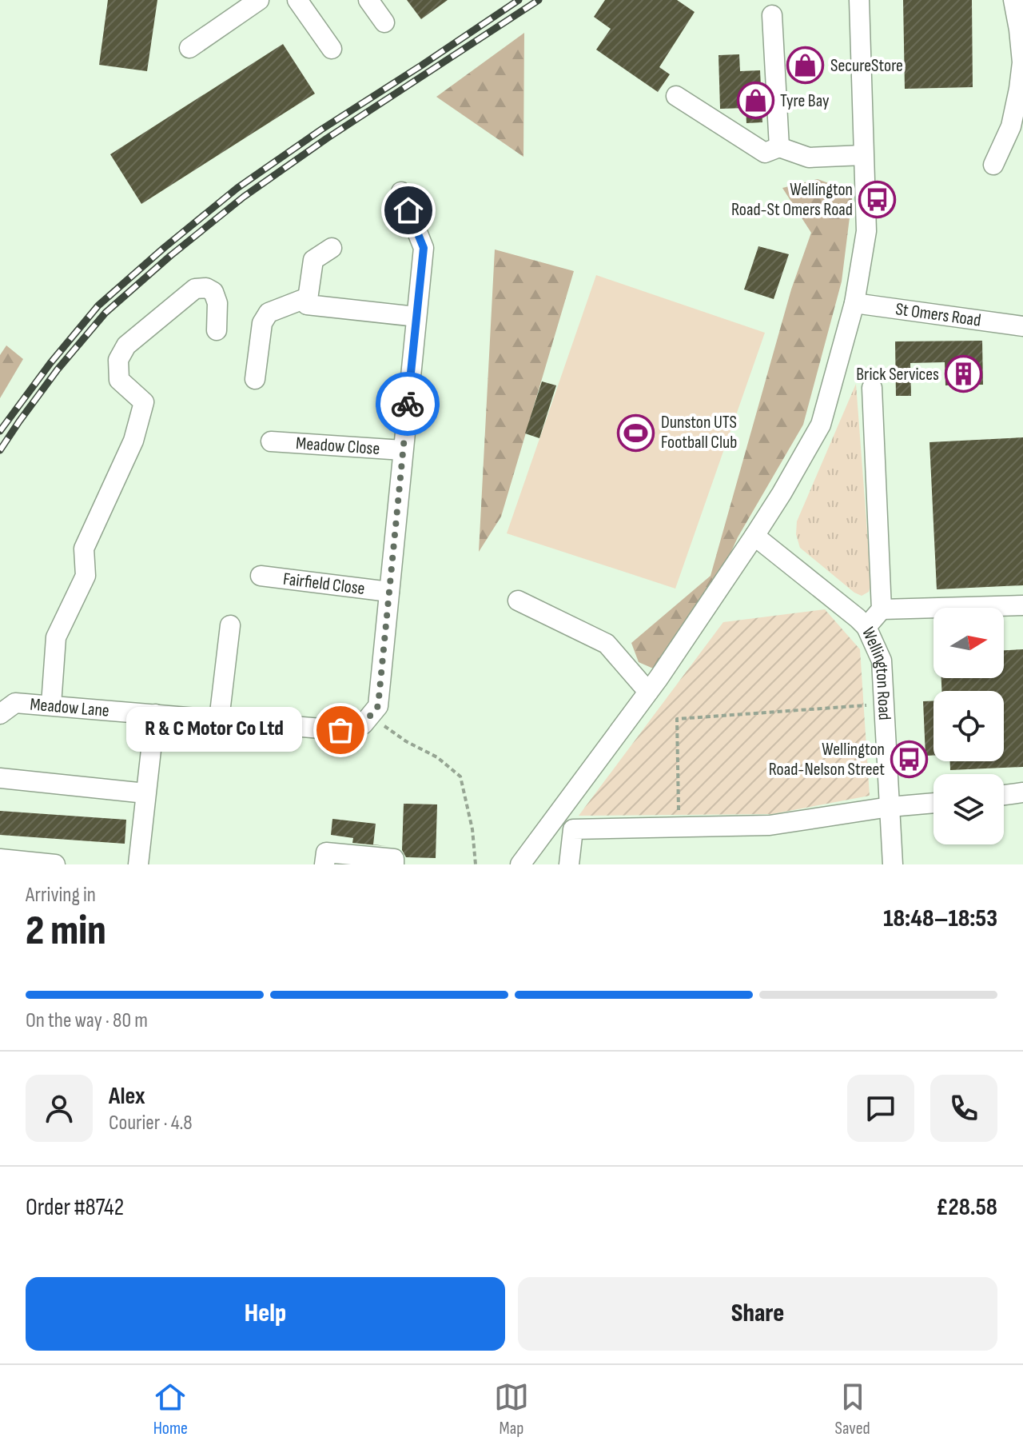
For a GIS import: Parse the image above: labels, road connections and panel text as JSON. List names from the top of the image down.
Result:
{
  "streets": {
    "street": [
      "St Omers Road",
      "Meadow Close",
      "Fairfield Close",
      "Wellington Road",
      "Meadow Lane"
    ]
  },
  "places": {
    "shop": ["SecureStore", "Tyre Bay"],
    "bus stop": ["Wellington Road-St Omers Road", "Wellington Road-Nelson Street"],
    "building": ["Brick Services"],
    "sports": ["Dunston UTS Football Club"],
    "other": ["R & C Motor Co Ltd"]
  },
  "north": "right",
  "page": {
    "bubble": "R & C Motor Co Ltd",
    "heading": ["2 min", "Arriving in", "18:48–18:53"],
    "panel": [
      "Alex",
      "Courier · 4.8",
      "Order #8742",
      "£28.58"
    ],
    "bar": "On the way · 80 m",
    "buttons": ["Help", "Share"],
    "tabs": ["Home", "Map", "Saved"]
  }
}
